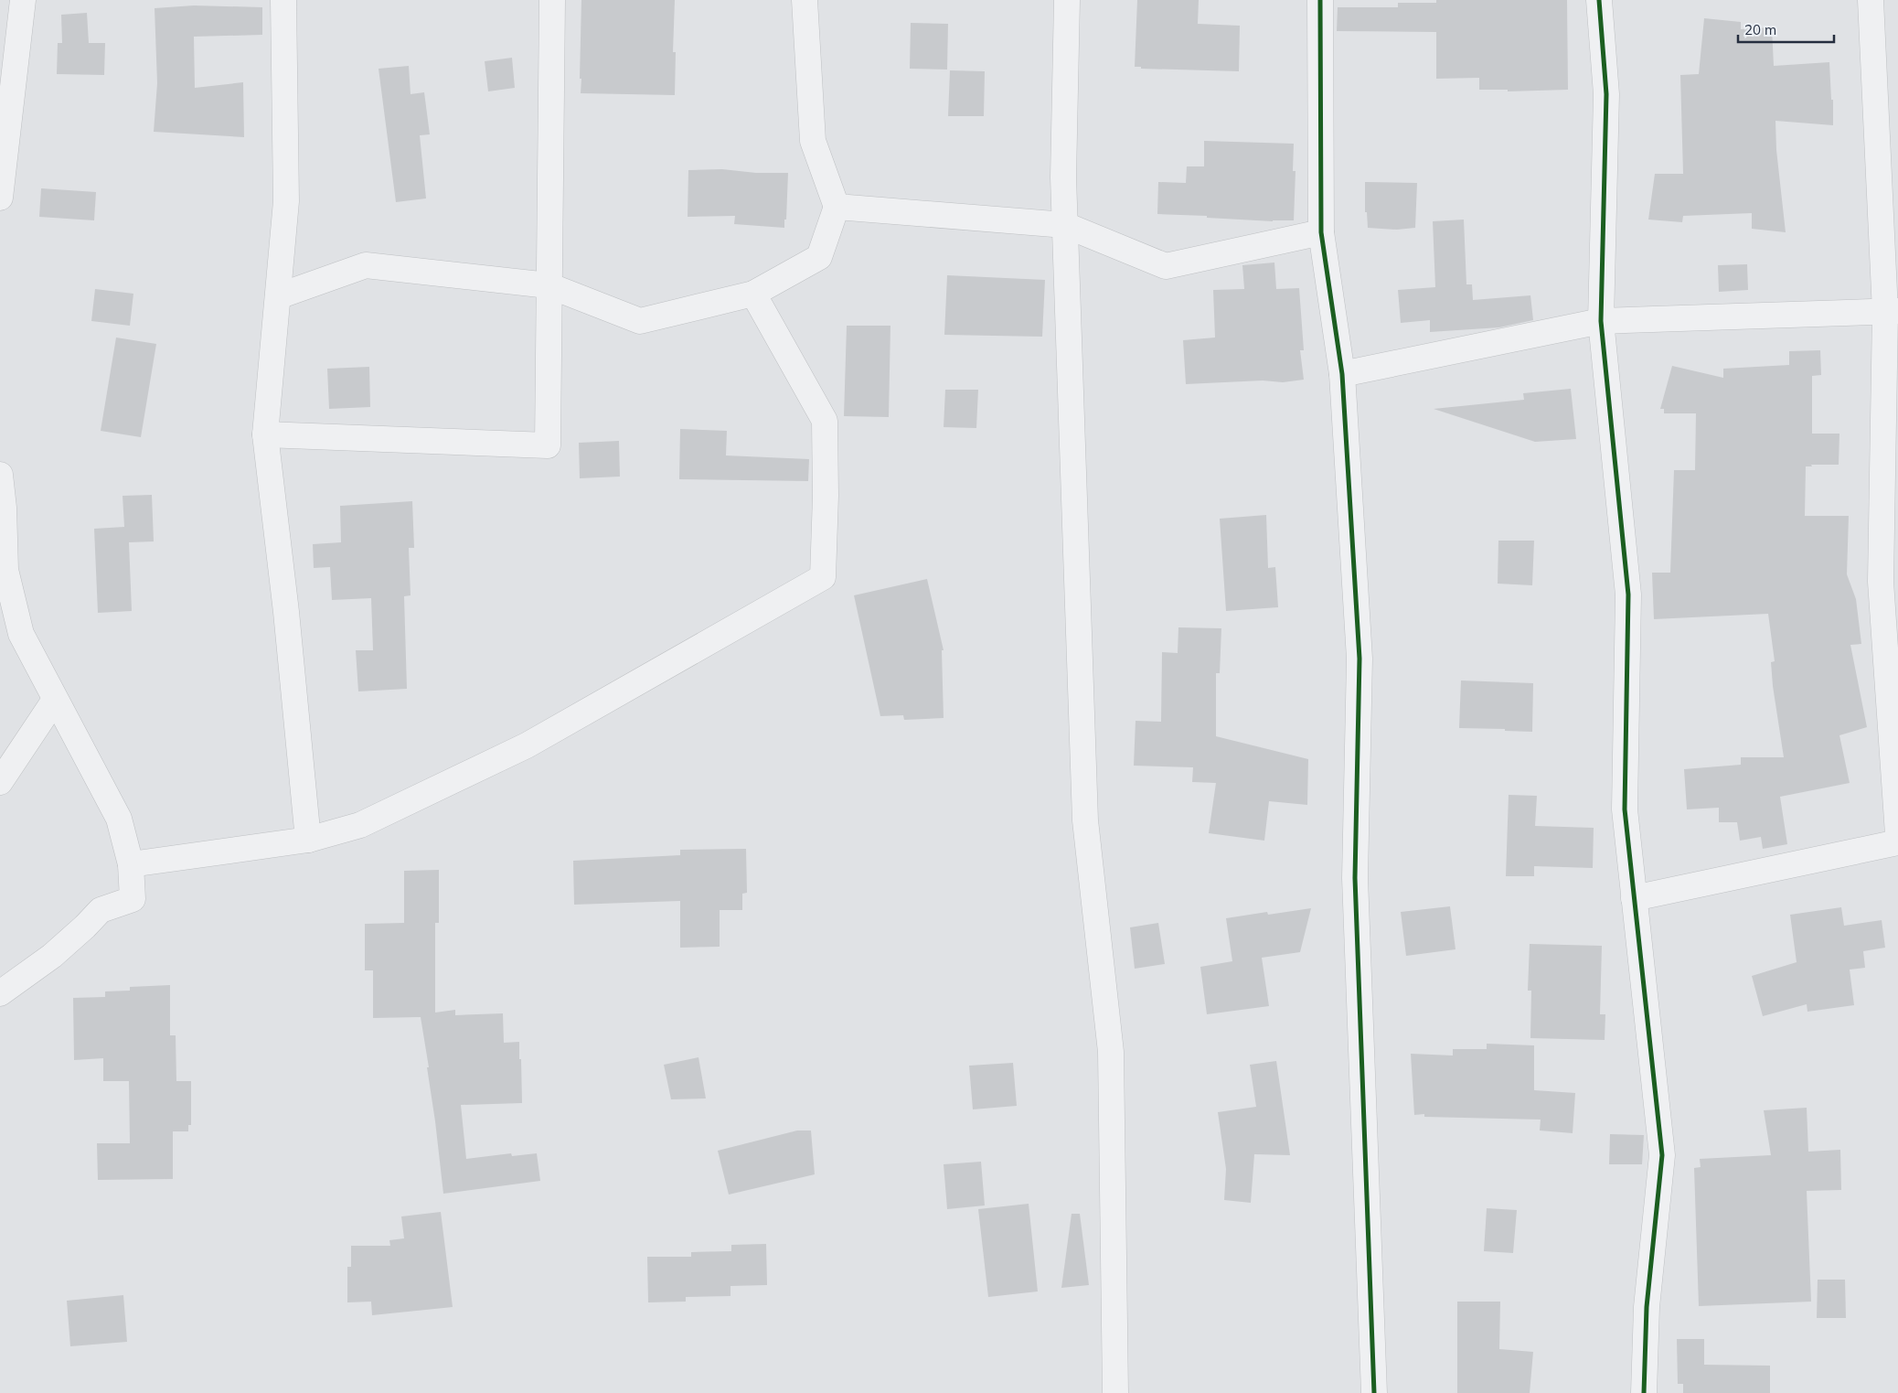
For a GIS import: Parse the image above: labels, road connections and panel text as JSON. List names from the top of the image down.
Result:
{
  "scale_bar": "20 m"
}
